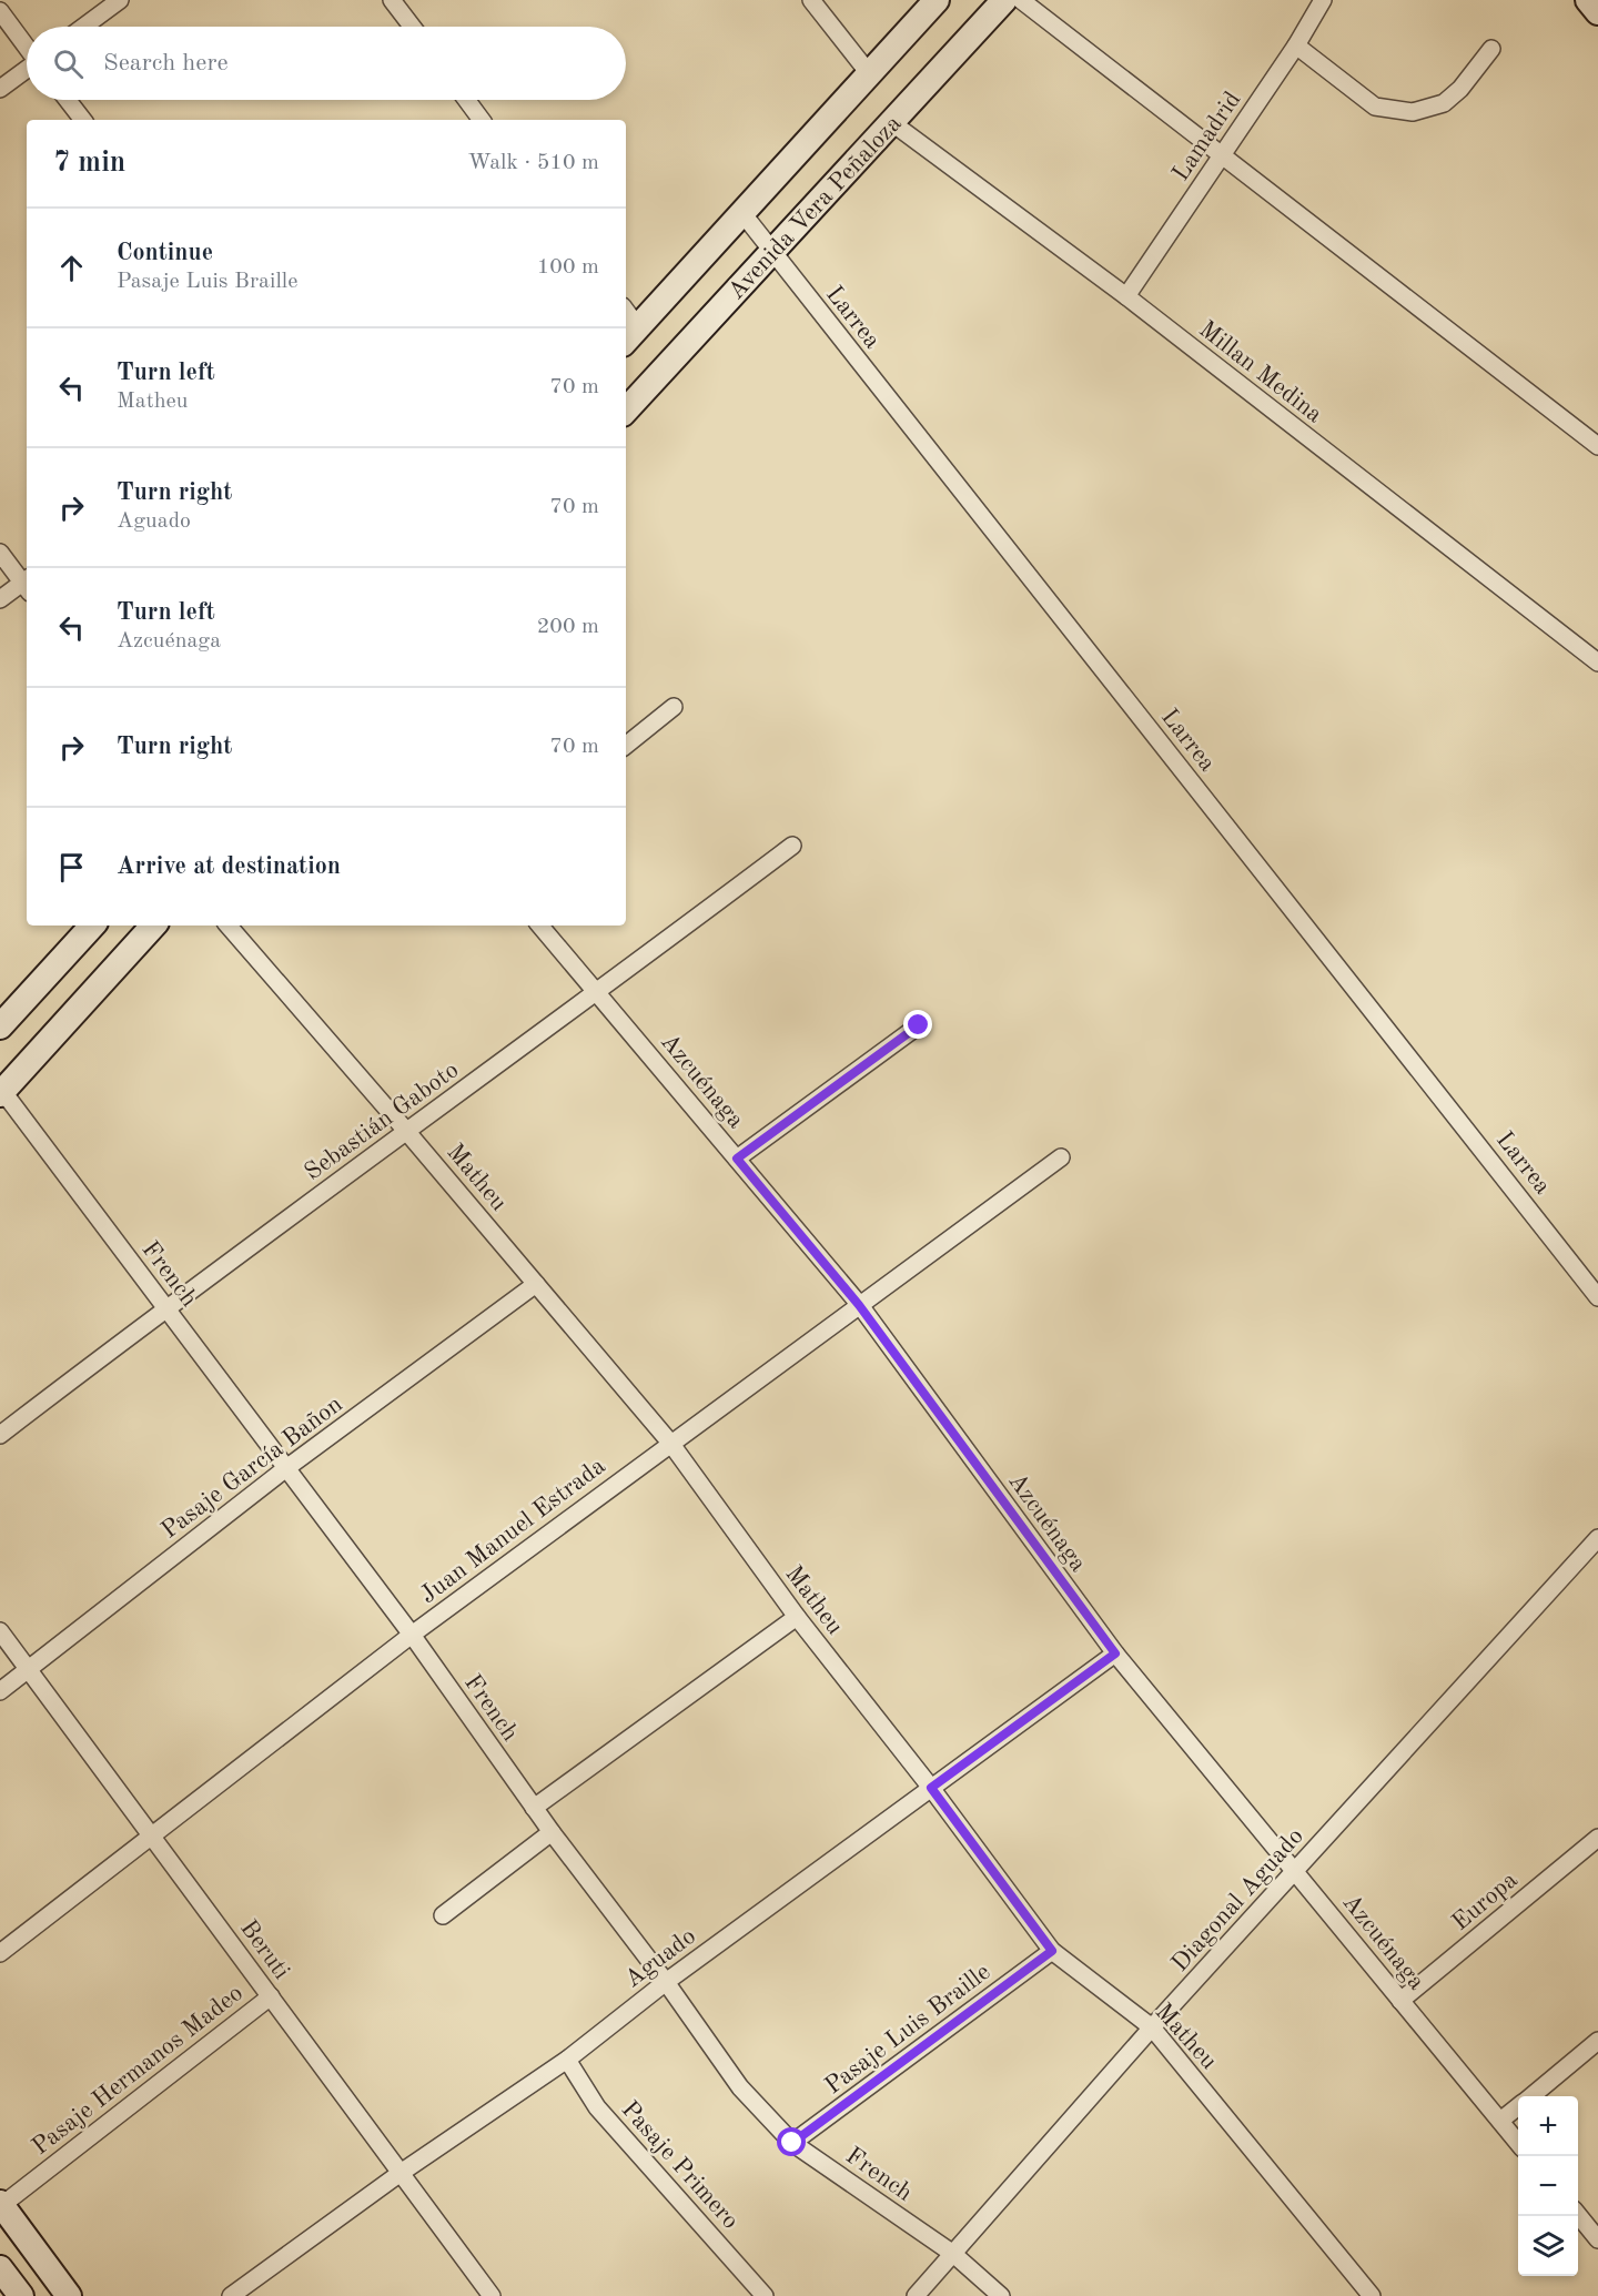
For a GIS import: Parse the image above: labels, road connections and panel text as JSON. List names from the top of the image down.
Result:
{
  "streets": {
    "main road": ["Avenida Vera Peñaloza"],
    "street": [
      "Lamadrid",
      "Larrea",
      "Millan Medina",
      "Azcuénaga",
      "Sebastián Gaboto",
      "Matheu",
      "French",
      "Pasaje García Bañon",
      "Juan Manuel Estrada",
      "Diagonal Aguado",
      "Europa",
      "Beruti",
      "Aguado",
      "Pasaje Luis Braille",
      "Pasaje Hermanos Madeo",
      "Pasaje Primero"
    ]
  },
  "crossings": [
    ["Lamadrid", "Millan Medina"],
    ["Avenida Vera Peñaloza", "Larrea"],
    ["Avenida Vera Peñaloza", "Millan Medina"],
    ["Azcuénaga", "Sebastián Gaboto"],
    ["Azcuénaga", "Juan Manuel Estrada"],
    ["Azcuénaga", "Diagonal Aguado"],
    ["Azcuénaga", "Europa"],
    ["Azcuénaga", "Aguado"],
    ["Sebastián Gaboto", "Matheu"],
    ["Sebastián Gaboto", "French"],
    ["Matheu", "Pasaje García Bañon"],
    ["Matheu", "Juan Manuel Estrada"],
    ["Matheu", "Diagonal Aguado"],
    ["Matheu", "Aguado"],
    ["Matheu", "Pasaje Luis Braille"],
    ["French", "Pasaje García Bañon"],
    ["French", "Juan Manuel Estrada"],
    ["French", "Diagonal Aguado"],
    ["French", "Aguado"],
    ["French", "Pasaje Luis Braille"],
    ["Pasaje García Bañon", "Beruti"],
    ["Juan Manuel Estrada", "Beruti"],
    ["Beruti", "Aguado"],
    ["Beruti", "Pasaje Hermanos Madeo"],
    ["Aguado", "Pasaje Primero"]
  ],
  "page": {
    "search": "Search here",
    "heading": ["7 min", "Walk · 510 m"],
    "list": [
      ["Continue", "Pasaje Luis Braille", "100 m"],
      ["Turn left", "Matheu", "70 m"],
      ["Turn right", "Aguado", "70 m"],
      ["Turn left", "Azcuénaga", "200 m"],
      ["Turn right", "70 m"],
      "Arrive at destination"
    ],
    "map_buttons": ["+", "−"]
  }
}
